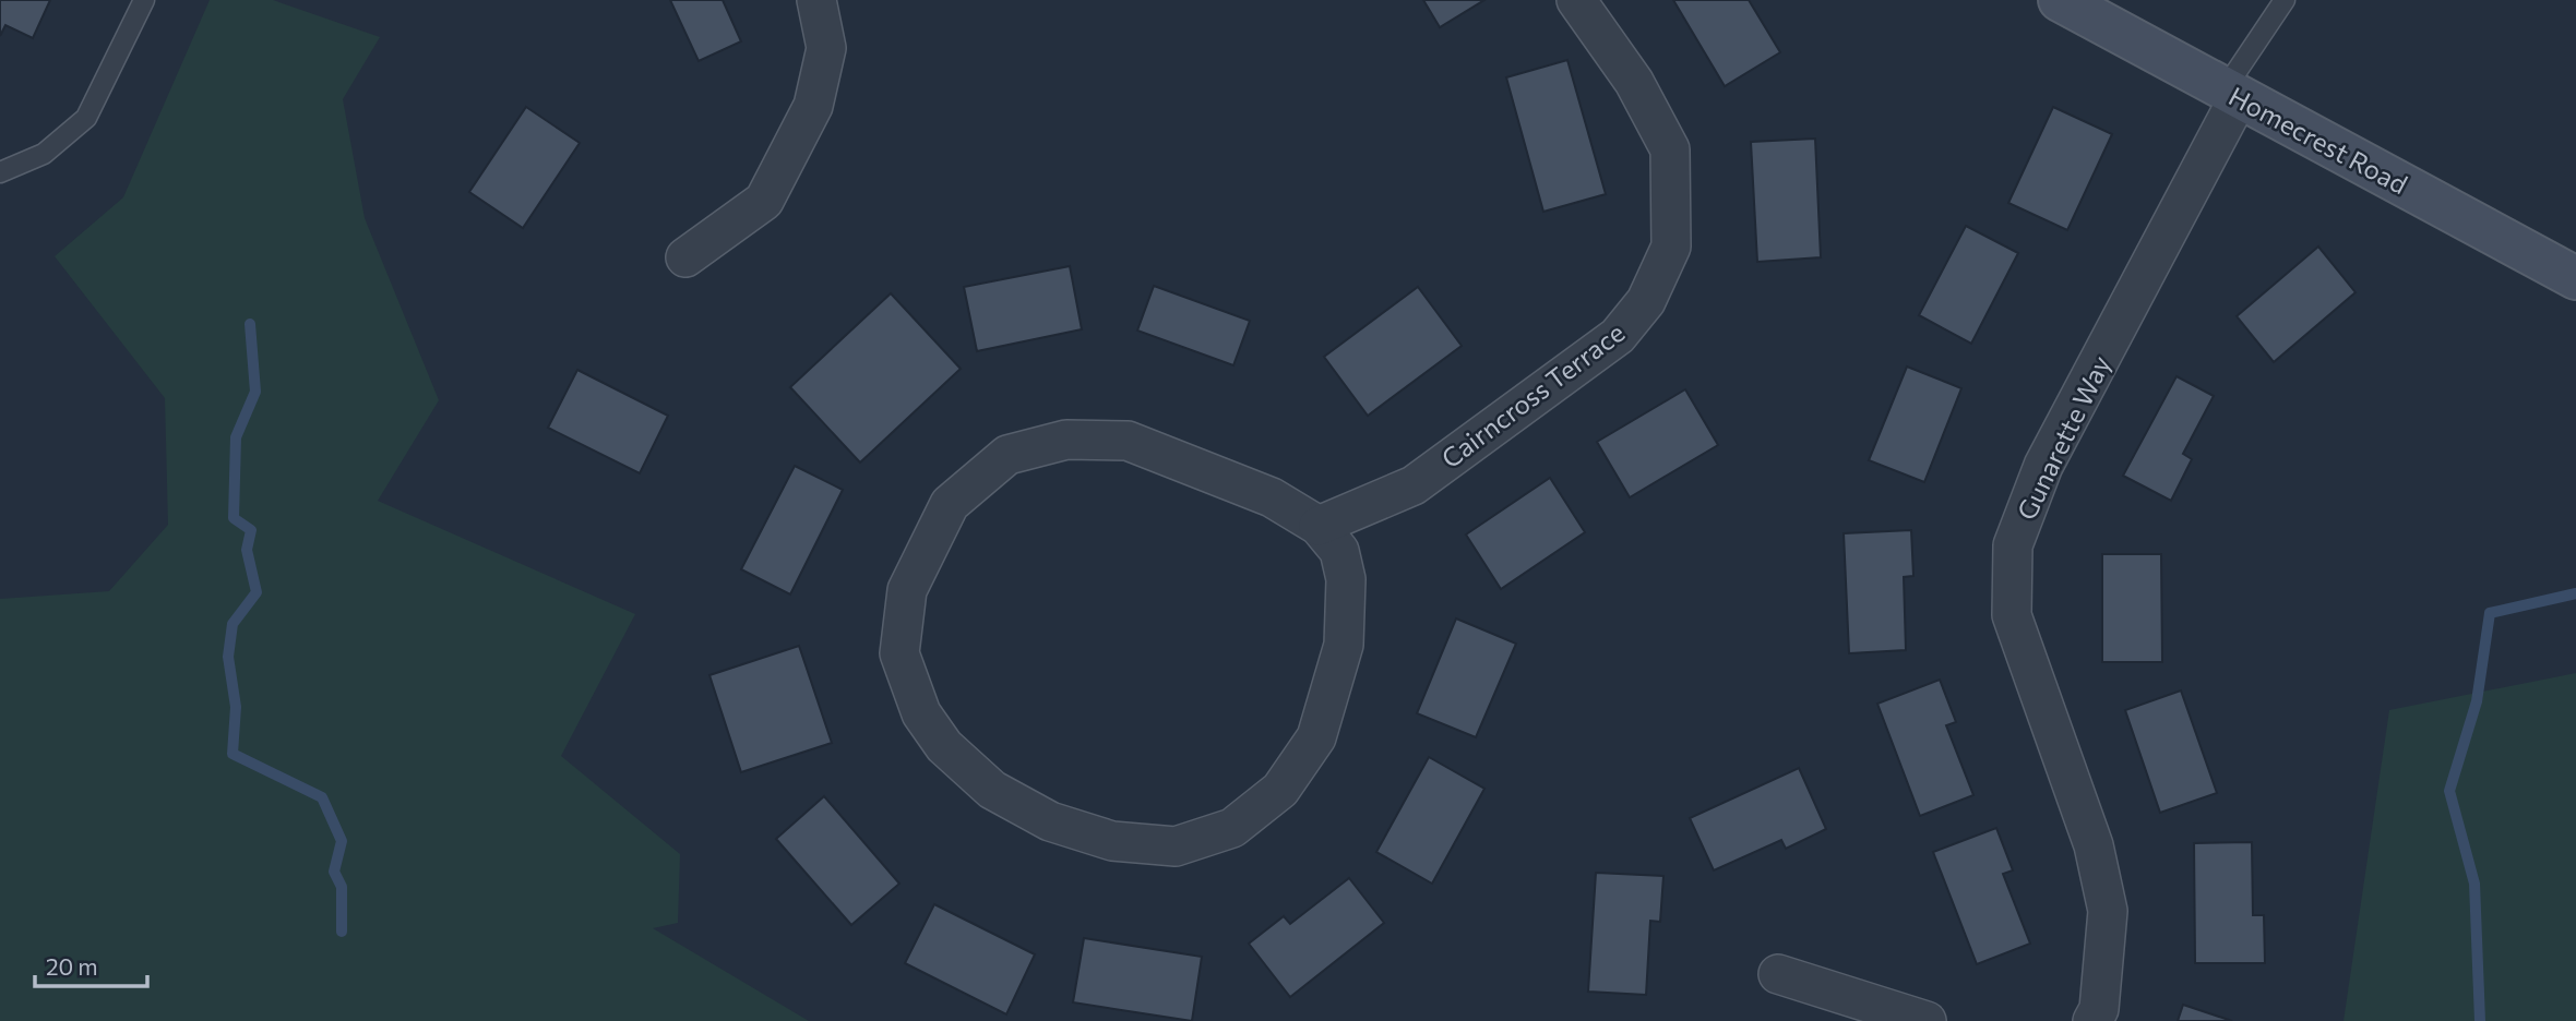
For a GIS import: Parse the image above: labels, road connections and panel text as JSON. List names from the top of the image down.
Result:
{
  "streets": {
    "street": ["Homecrest Road", "Cairncross Terrace", "Gunarette Way"]
  },
  "crossings": [
    ["Homecrest Road", "Gunarette Way"]
  ],
  "scale_bar": "20 m"
}
